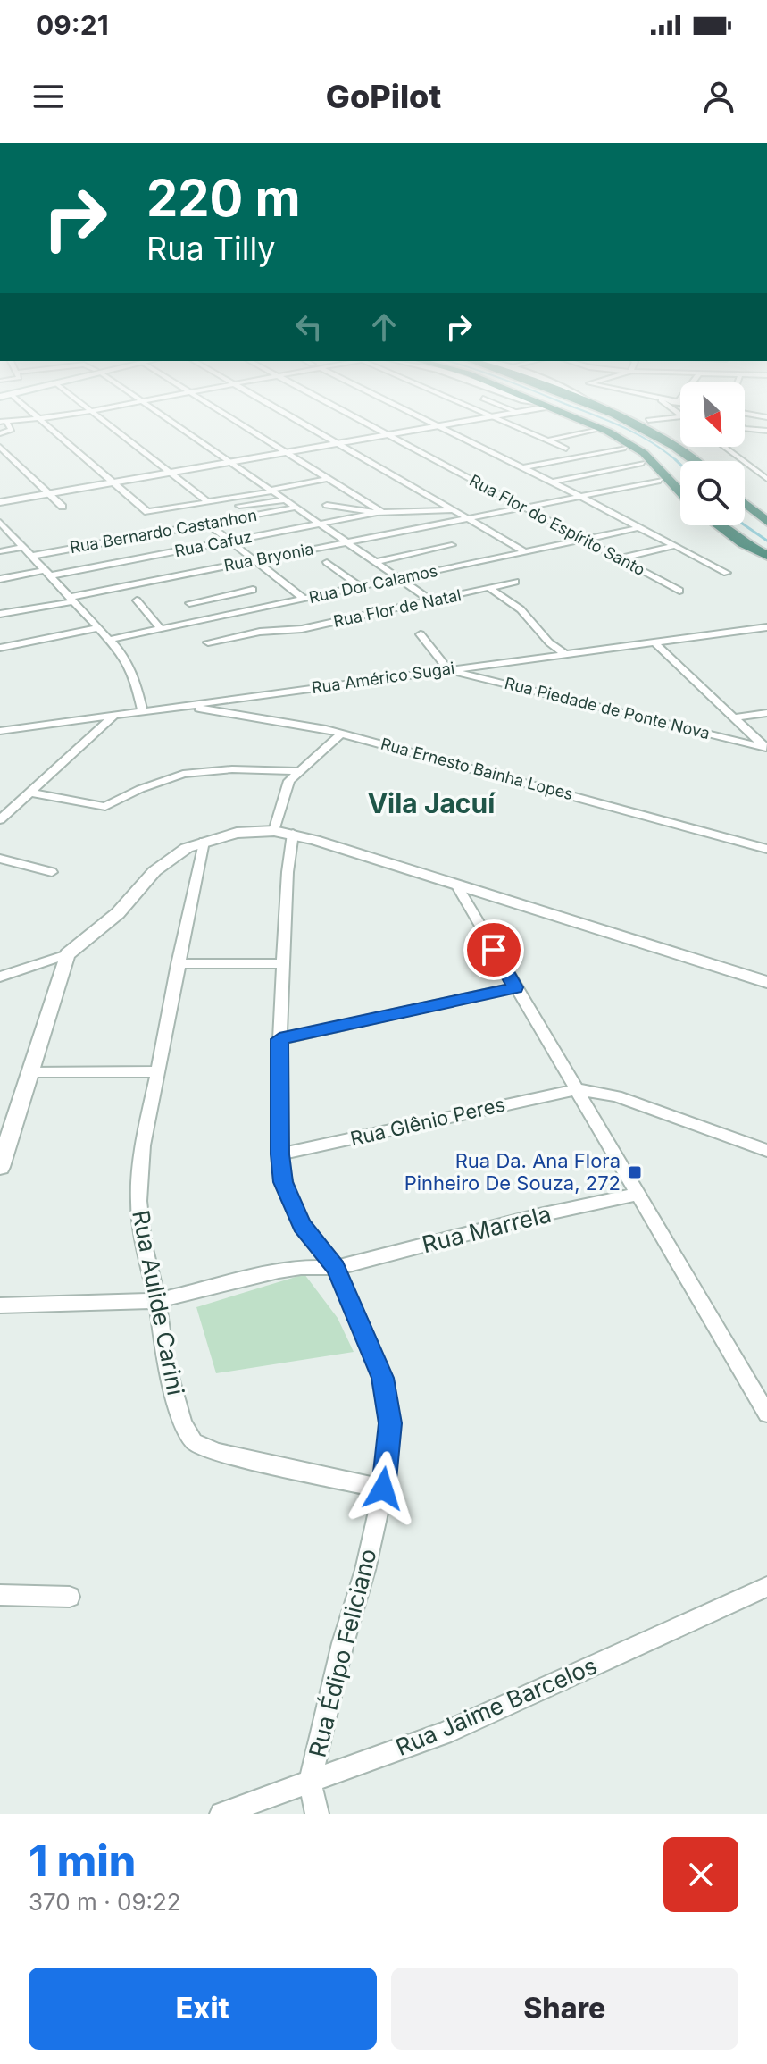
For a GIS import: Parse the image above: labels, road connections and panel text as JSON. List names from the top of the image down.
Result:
{
  "streets": {
    "street": [
      "Rua Flor do Espírito Santo",
      "Rua Bernardo Castanhon",
      "Rua Cafuz",
      "Rua Bryonia",
      "Rua Dor Calamos",
      "Rua Flor de Natal",
      "Rua Américo Sugai",
      "Rua Piedade de Ponte Nova",
      "Rua Ernesto Bainha Lopes",
      "Rua Glênio Peres",
      "Rua Marrela",
      "Rua Aulide Carini",
      "Rua Édipo Feliciano",
      "Rua Jaime Barcelos"
    ]
  },
  "crossings": [
    ["Rua Flor do Espírito Santo", "Rua Bryonia"],
    ["Rua Flor do Espírito Santo", "Rua Dor Calamos"],
    ["Rua Américo Sugai", "Rua Piedade de Ponte Nova"],
    ["Rua Américo Sugai", "Rua Ernesto Bainha Lopes"],
    ["Rua Glênio Peres", "Rua Édipo Feliciano"],
    ["Rua Marrela", "Rua Aulide Carini"],
    ["Rua Marrela", "Rua Édipo Feliciano"],
    ["Rua Aulide Carini", "Rua Édipo Feliciano"],
    ["Rua Édipo Feliciano", "Rua Jaime Barcelos"]
  ],
  "districts": ["Vila Jacuí"],
  "places": {
    "transit": ["Rua Da. Ana Flora Pinheiro De Souza, 272"]
  },
  "north": "bottom right",
  "page": {
    "status": "09:21",
    "header": "GoPilot",
    "turn": ["220 m", "Rua Tilly"],
    "heading": ["1 min", "370 m · 09:22"],
    "buttons": ["Exit", "Share"]
  }
}
